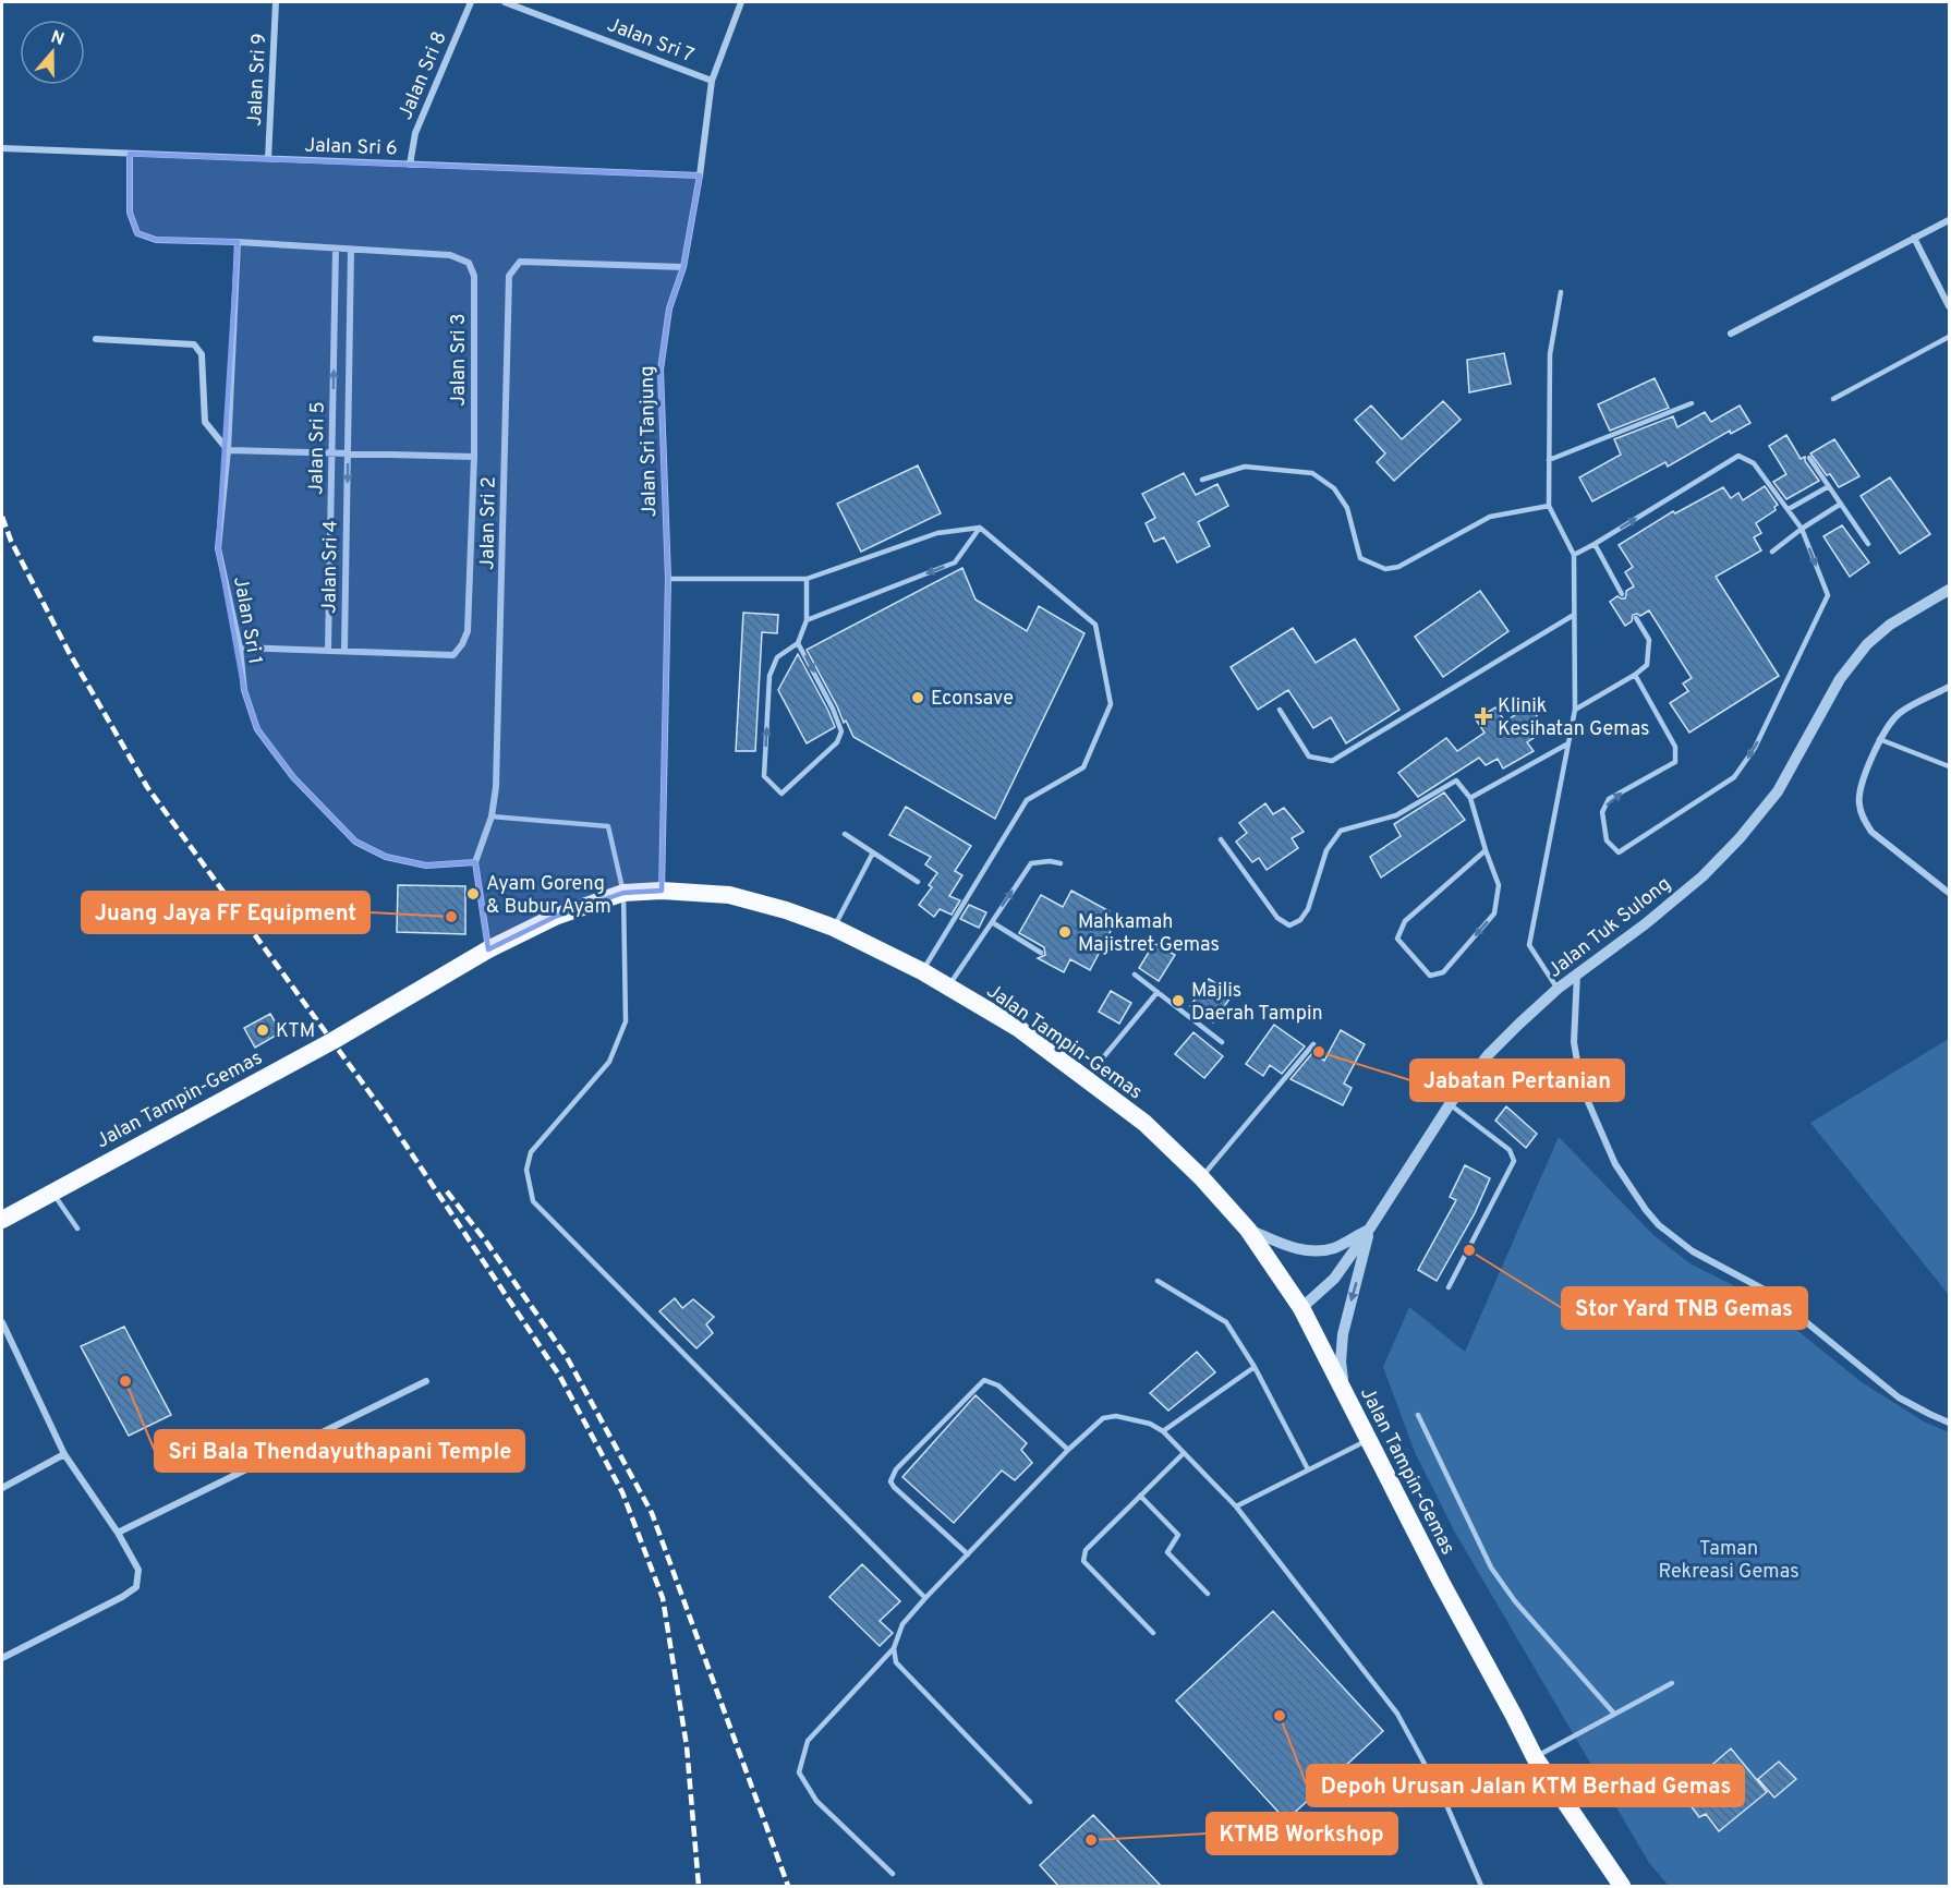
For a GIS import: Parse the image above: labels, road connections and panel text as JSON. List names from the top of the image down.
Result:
{
  "streets": {
    "highway": ["Jalan Tampin-Gemas"],
    "street": [
      "Jalan Sri 7",
      "Jalan Sri 8",
      "Jalan Sri 9",
      "Jalan Sri 6",
      "Jalan Sri 3",
      "Jalan Sri Tanjung",
      "Jalan Sri 5",
      "Jalan Sri 2",
      "Jalan Sri 4",
      "Jalan Sri 1",
      "Jalan Tuk Sulong"
    ]
  },
  "crossings": [
    ["Jalan Sri 7", "Jalan Sri Tanjung"],
    ["Jalan Sri 8", "Jalan Sri 6"],
    ["Jalan Sri 9", "Jalan Sri 6"],
    ["Jalan Sri 6", "Jalan Sri 3"],
    ["Jalan Sri 6", "Jalan Sri Tanjung"],
    ["Jalan Sri 3", "Jalan Sri 5"],
    ["Jalan Sri 3", "Jalan Sri 4"],
    ["Jalan Sri 3", "Jalan Sri 1"],
    ["Jalan Sri Tanjung", "Jalan Sri 2"],
    ["Jalan Sri Tanjung", "Jalan Tampin-Gemas"],
    ["Jalan Sri 2", "Jalan Sri 1"],
    ["Jalan Sri 2", "Jalan Tampin-Gemas"],
    ["Jalan Tuk Sulong", "Jalan Tampin-Gemas"]
  ],
  "one_way": ["Jalan Sri 5", "Jalan Sri 4"],
  "parks": ["Taman Rekreasi Gemas"],
  "places": {
    "other": [
      "Econsave",
      "Ayam Goreng & Bubur Ayam",
      "Juang Jaya FF Equipment",
      "Mahkamah Majistret Gemas",
      "Majlis Daerah Tampin",
      "KTM",
      "Jabatan Pertanian",
      "Stor Yard TNB Gemas",
      "Sri Bala Thendayuthapani Temple",
      "Depoh Urusan Jalan KTM Berhad Gemas",
      "KTMB Workshop"
    ],
    "health": ["Klinik Kesihatan Gemas"]
  },
  "north": "top"
}
